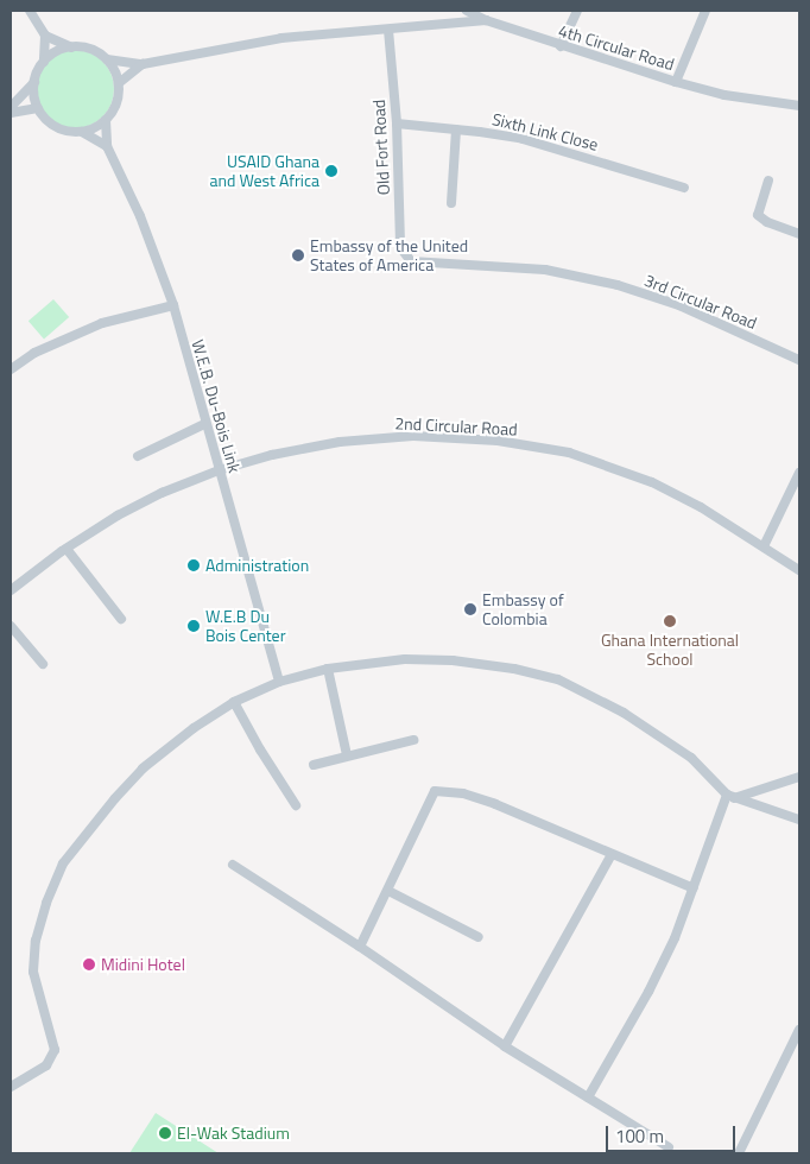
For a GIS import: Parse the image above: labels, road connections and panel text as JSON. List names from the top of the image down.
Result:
{
  "streets": {
    "street": [
      "4th Circular Road",
      "Sixth Link Close",
      "Old Fort Road",
      "3rd Circular Road",
      "W.E.B. Du-Bois Link",
      "2nd Circular Road"
    ]
  },
  "crossings": [
    ["4th Circular Road", "Old Fort Road"],
    ["4th Circular Road", "W.E.B. Du-Bois Link"],
    ["Sixth Link Close", "Old Fort Road"],
    ["Old Fort Road", "3rd Circular Road"],
    ["W.E.B. Du-Bois Link", "2nd Circular Road"]
  ],
  "places": [
    "USAID Ghana and West Africa",
    "Embassy of the United States of America",
    "Administration",
    "Embassy of Colombia",
    "Ghana International School",
    "W.E.B Du Bois Center",
    "Midini Hotel",
    "El-Wak Stadium"
  ],
  "scale_bar": "100 m"
}
